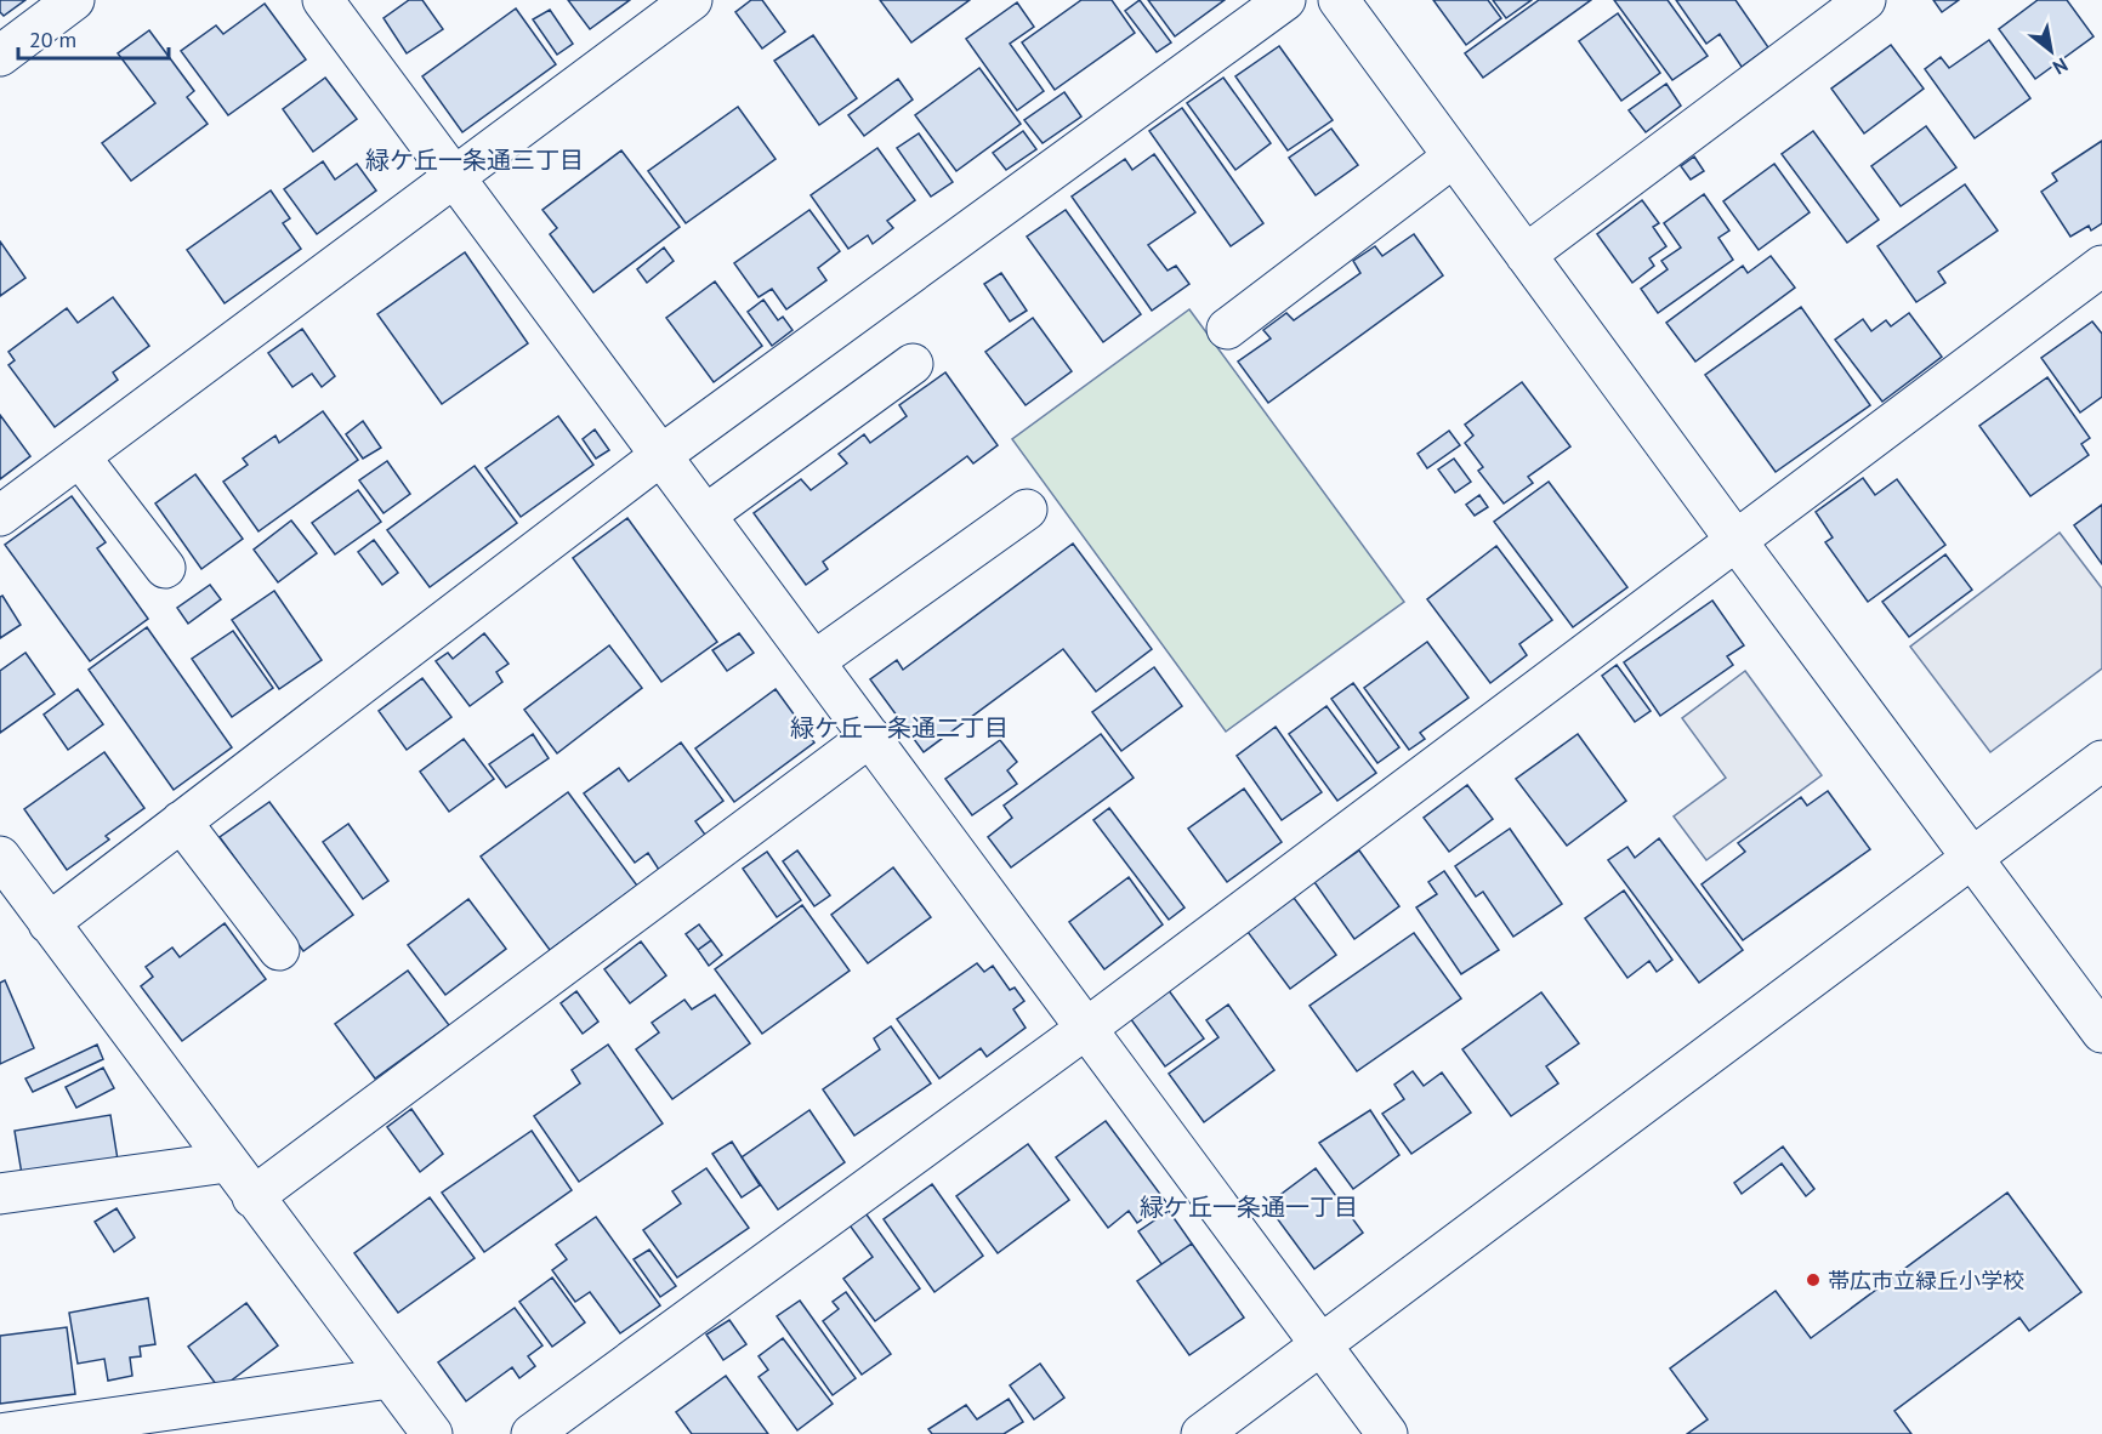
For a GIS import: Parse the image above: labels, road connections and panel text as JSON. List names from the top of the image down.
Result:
{
  "districts": ["緑ケ丘一条通三丁目", "緑ケ丘一条通二丁目", "緑ケ丘一条通一丁目"],
  "places": ["帯広市立緑丘小学校"],
  "scale_bar": "20 m",
  "north": "bottom right"
}
